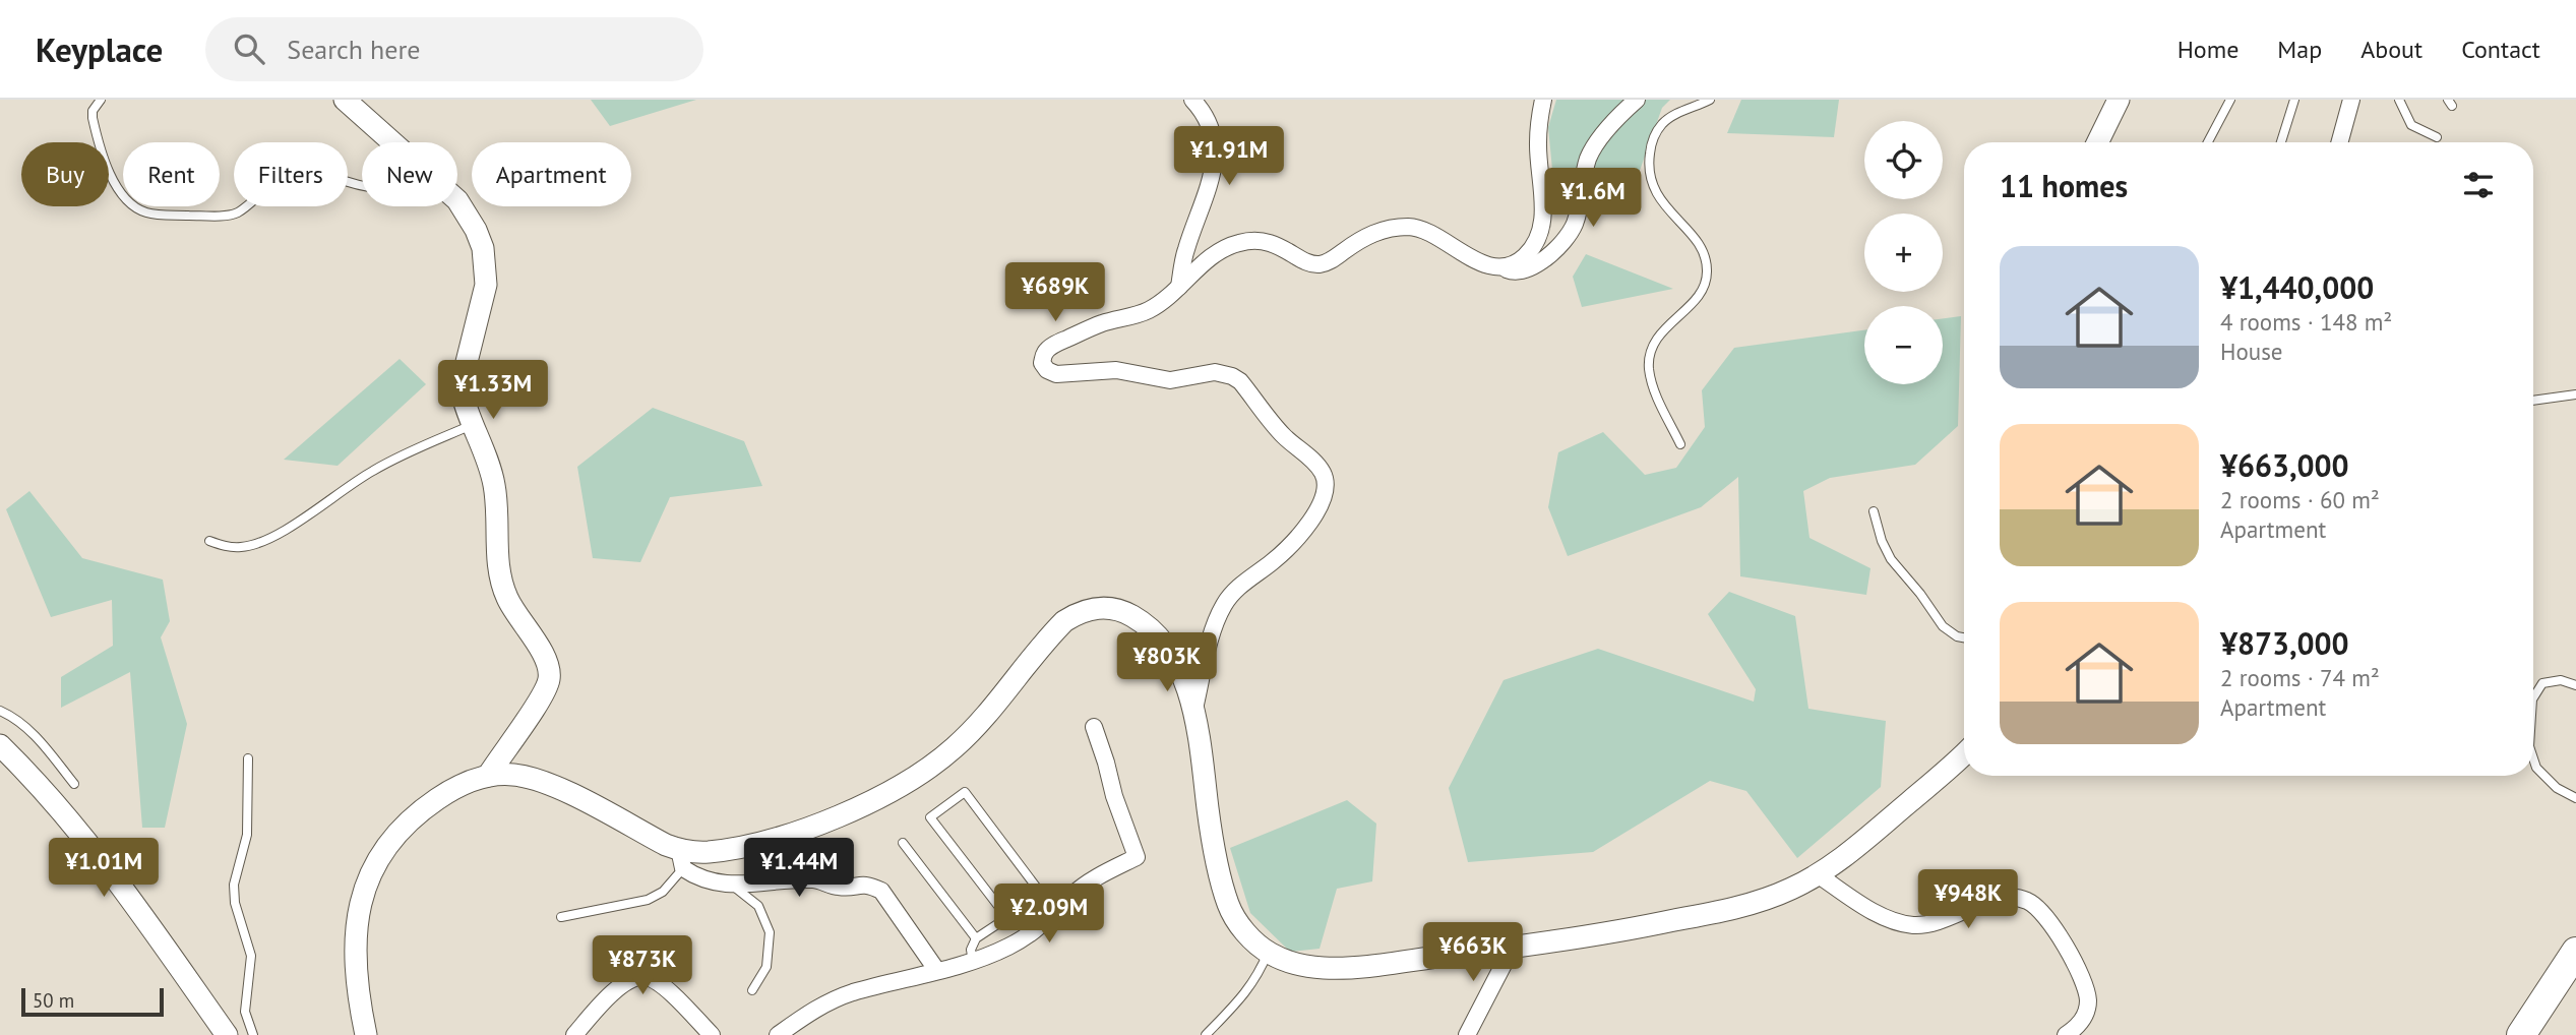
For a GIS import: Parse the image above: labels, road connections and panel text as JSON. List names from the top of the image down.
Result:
{
  "scale_bar": "50 m",
  "page": {
    "header": "Keyplace",
    "search": "Search here",
    "nav": [
      "Home",
      "Map",
      "About",
      "Contact"
    ],
    "map_buttons": ["+", "−"],
    "price": [
      "¥1.91M",
      "¥1.6M",
      "¥689K",
      "¥1.33M",
      "¥803K",
      "¥1.01M",
      "¥1.44M",
      "¥948K",
      "¥2.09M",
      "¥663K",
      "¥873K"
    ],
    "chip": [
      "Buy",
      "Rent",
      "Filters",
      "New",
      "Apartment"
    ],
    "heading": "11 homes",
    "list": [
      {
        "name": "¥1,440,000",
        "note": "4 rooms · 148 m² · House"
      },
      {
        "name": "¥663,000",
        "note": "2 rooms · 60 m² · Apartment"
      },
      {
        "name": "¥873,000",
        "note": "2 rooms · 74 m² · Apartment"
      }
    ],
    "scale": "50 m"
  }
}
